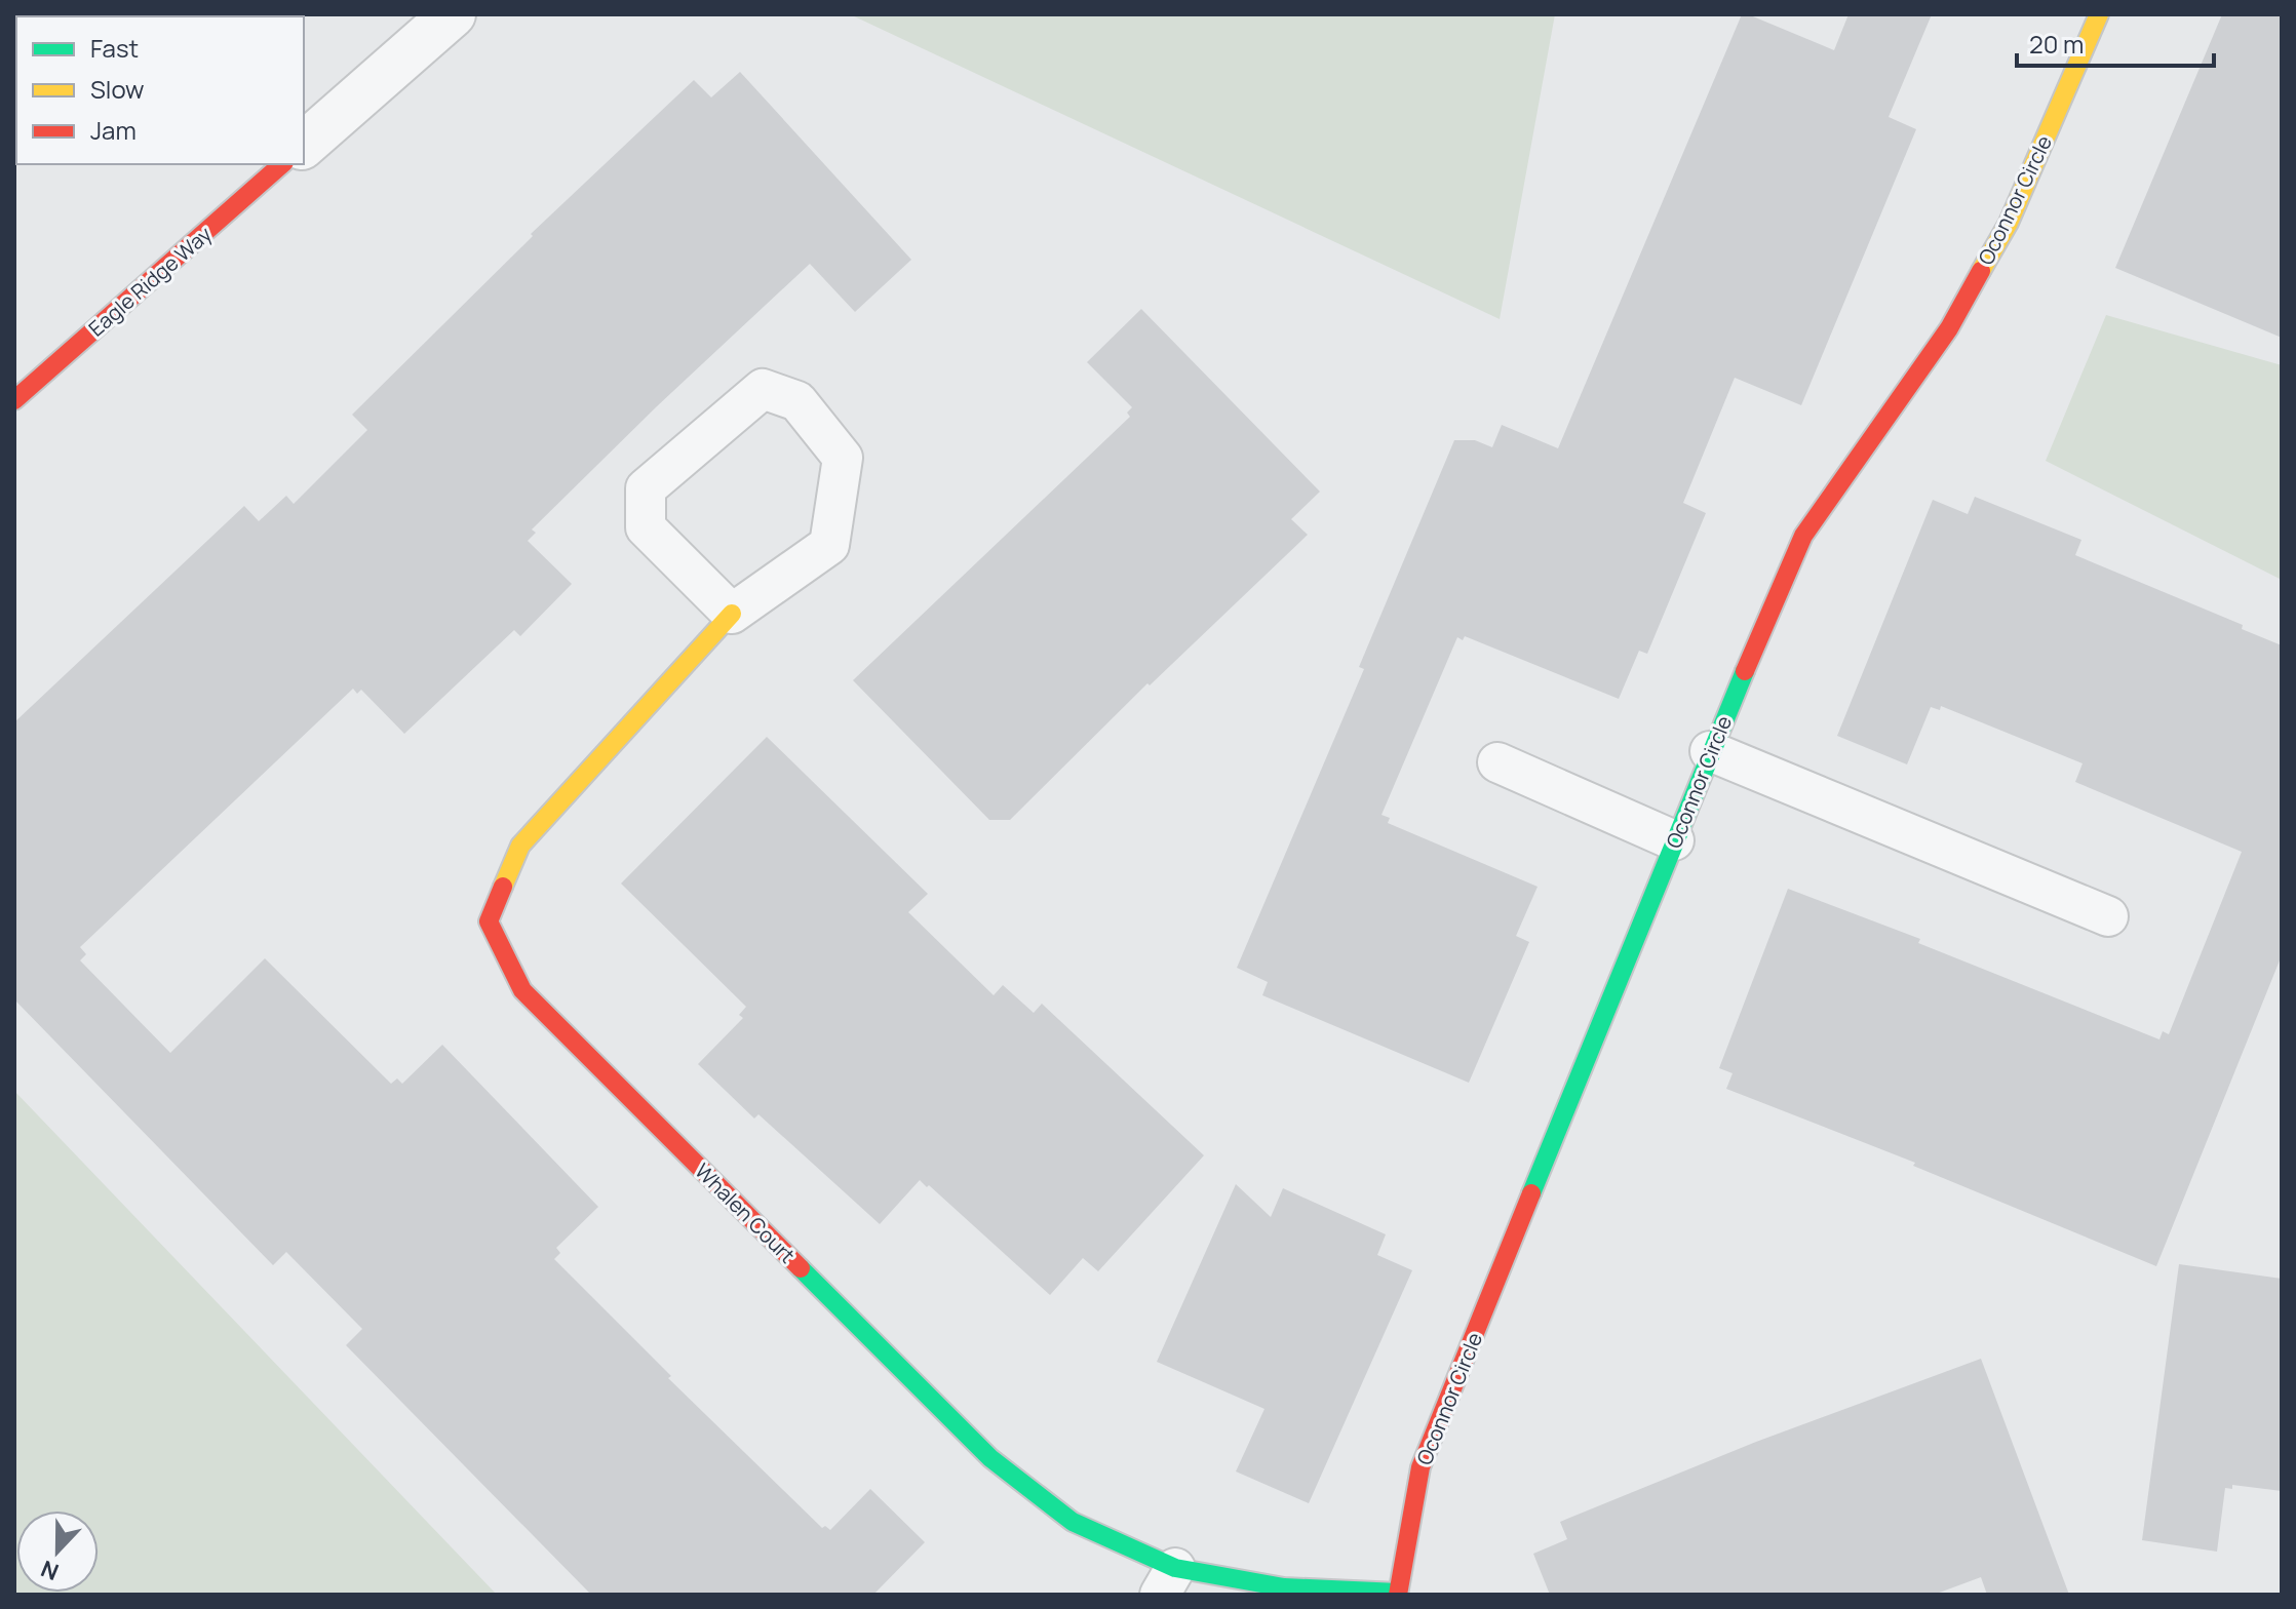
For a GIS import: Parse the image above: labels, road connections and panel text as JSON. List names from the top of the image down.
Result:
{
  "streets": {
    "street": ["Oconnor Circle", "Eagle Ridge Way", "Whalen Court"]
  },
  "crossings": [
    ["Oconnor Circle", "Whalen Court"]
  ],
  "legend": ["Fast", "Slow", "Jam"],
  "scale_bar": "20 m",
  "north": "bottom"
}
